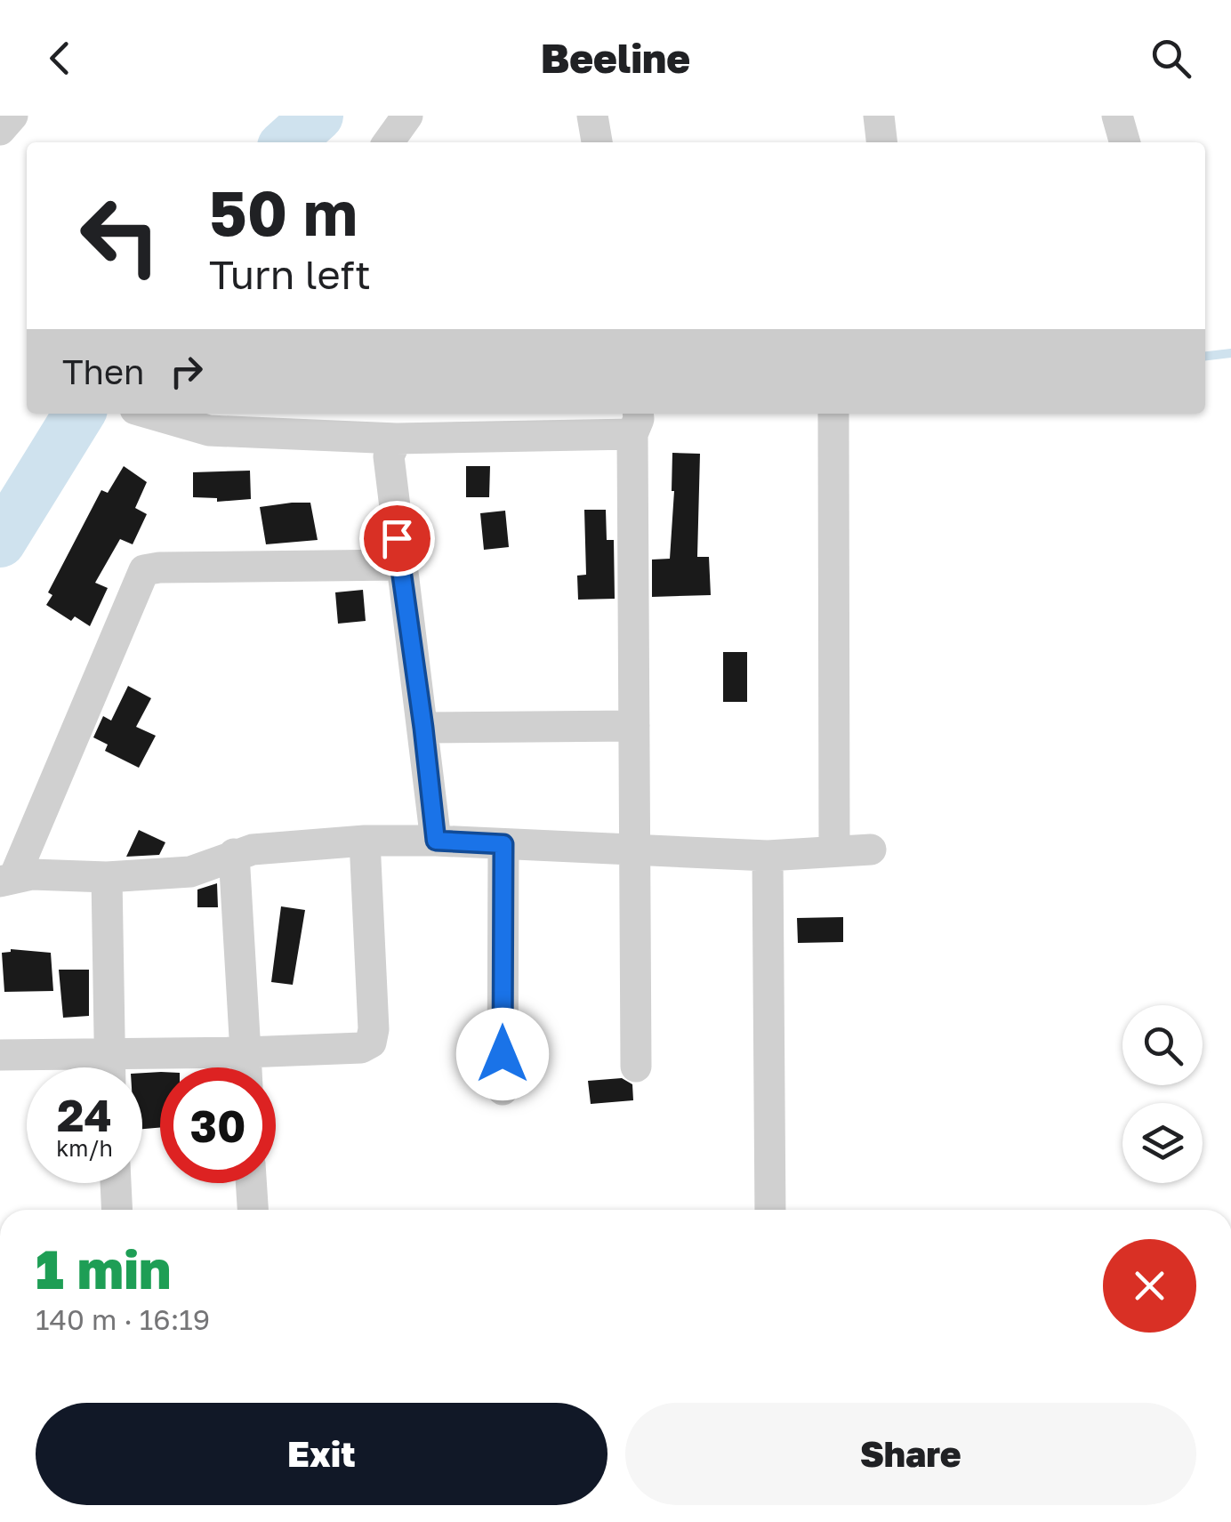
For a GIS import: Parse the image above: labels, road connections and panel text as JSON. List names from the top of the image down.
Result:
{
  "page": {
    "header": "Beeline",
    "turn": ["50 m", "Turn left"],
    "then": "Then",
    "speed": "24 km/h",
    "limit": "30",
    "heading": ["1 min", "140 m · 16:19"],
    "buttons": ["Exit", "Share"]
  }
}
